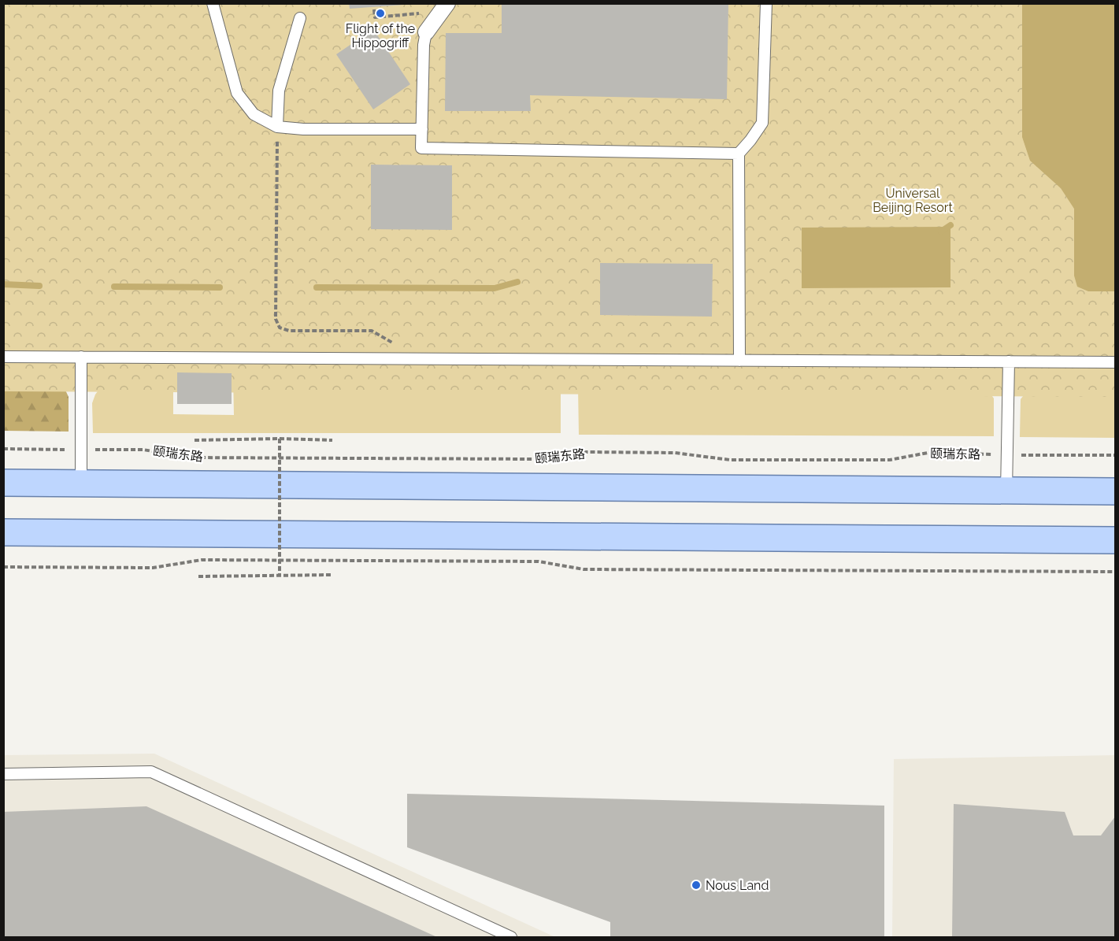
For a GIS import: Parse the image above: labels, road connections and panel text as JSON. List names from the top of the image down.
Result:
{
  "streets": {
    "path": ["颐瑞东路"]
  },
  "parks": ["Universal Beijing Resort"],
  "places": ["Flight of the Hippogriff", "Nous Land"]
}
